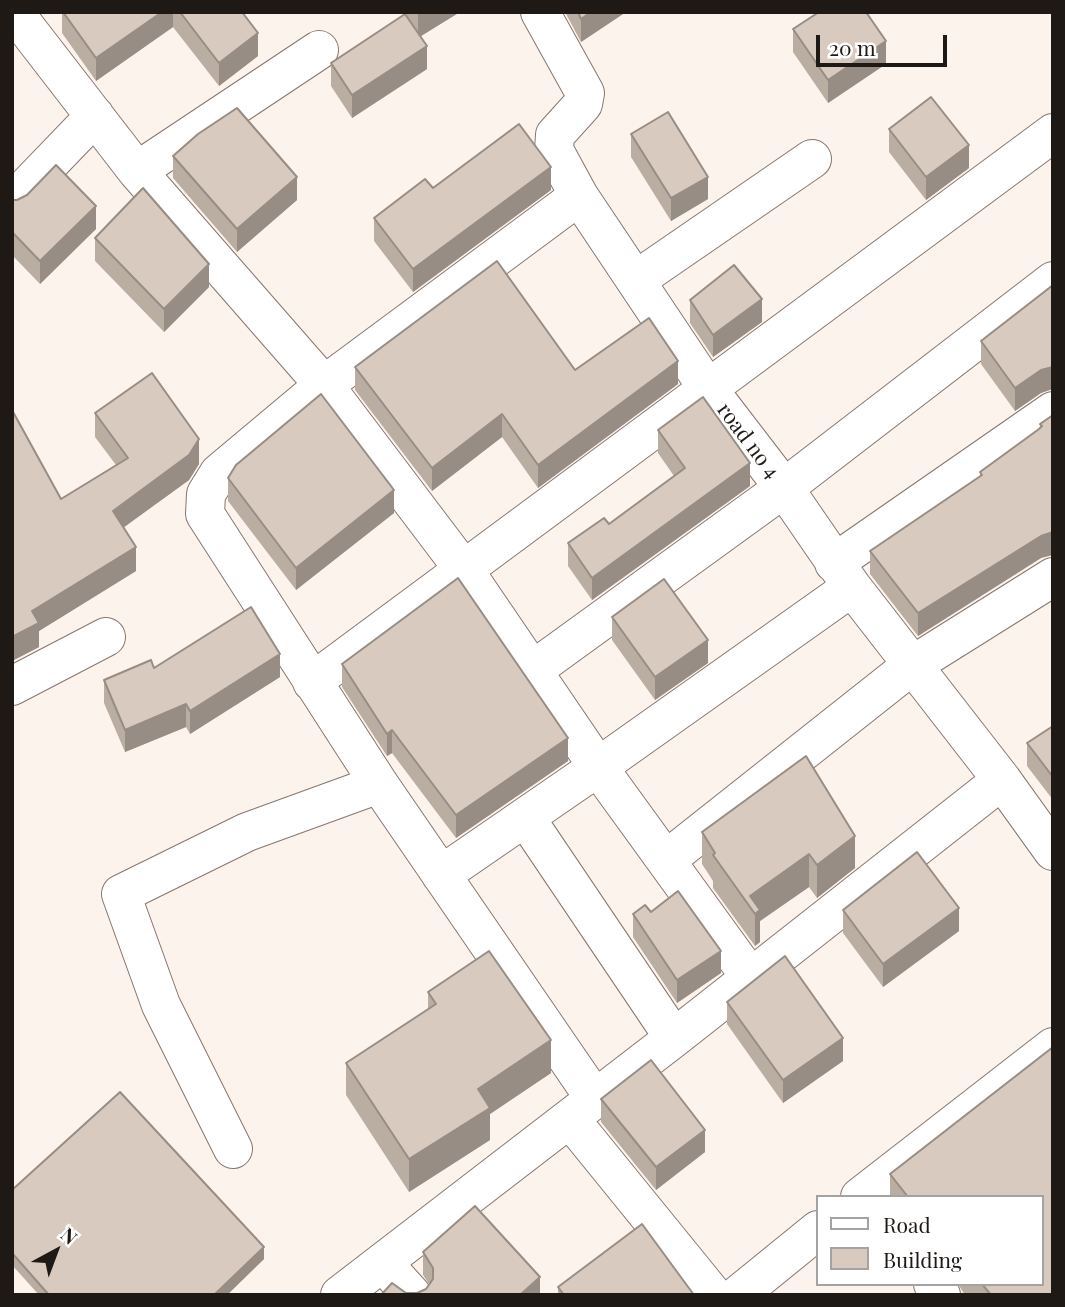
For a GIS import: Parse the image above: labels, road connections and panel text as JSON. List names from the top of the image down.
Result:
{
  "streets": {
    "street": ["road no 4"]
  },
  "legend": ["Road", "Building"],
  "scale_bar": "20 m",
  "north": "top right"
}
